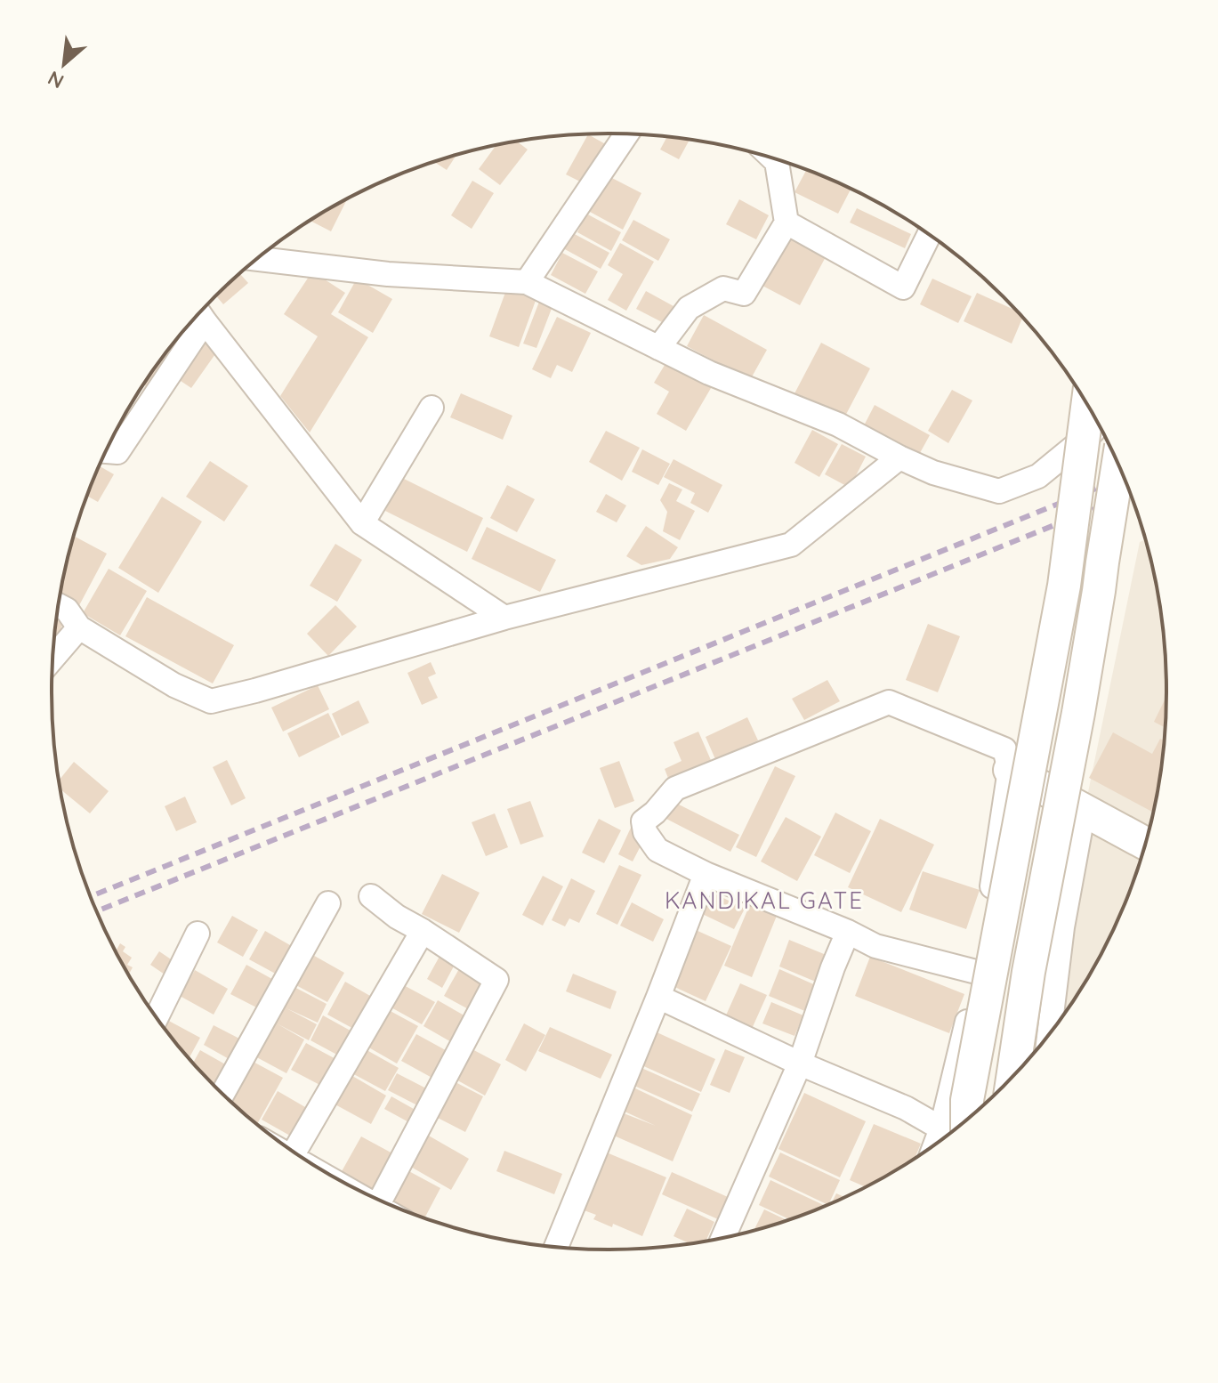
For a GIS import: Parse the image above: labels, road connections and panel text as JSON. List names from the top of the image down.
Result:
{
  "districts": ["KANDIKAL GATE"],
  "north": "bottom left"
}
